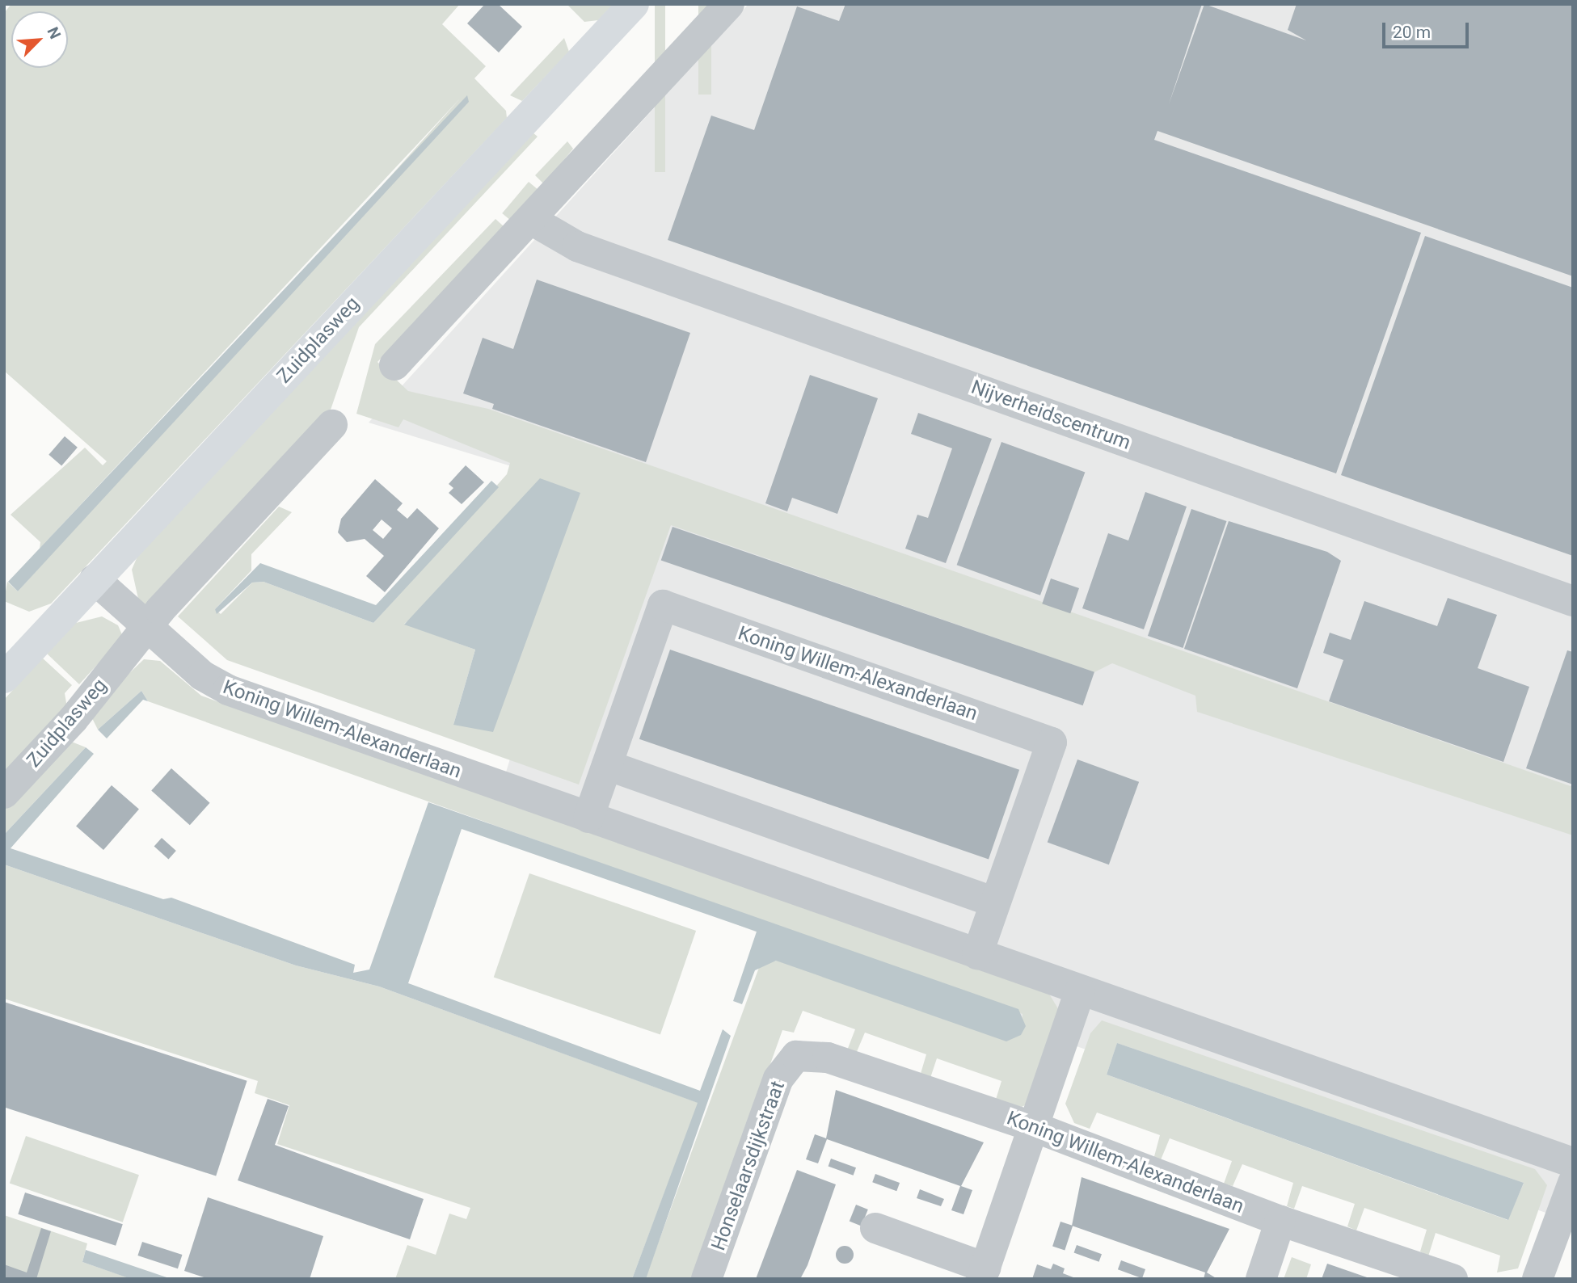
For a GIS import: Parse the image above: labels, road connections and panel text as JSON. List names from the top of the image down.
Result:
{
  "streets": {
    "main road": ["Zuidplasweg"],
    "street": ["Nijverheidscentrum", "Koning Willem-Alexanderlaan", "Honselaarsdijkstraat"]
  },
  "crossings": [
    ["Zuidplasweg", "Koning Willem-Alexanderlaan"],
    ["Koning Willem-Alexanderlaan", "Honselaarsdijkstraat"]
  ],
  "scale_bar": "20 m",
  "north": "top right"
}
